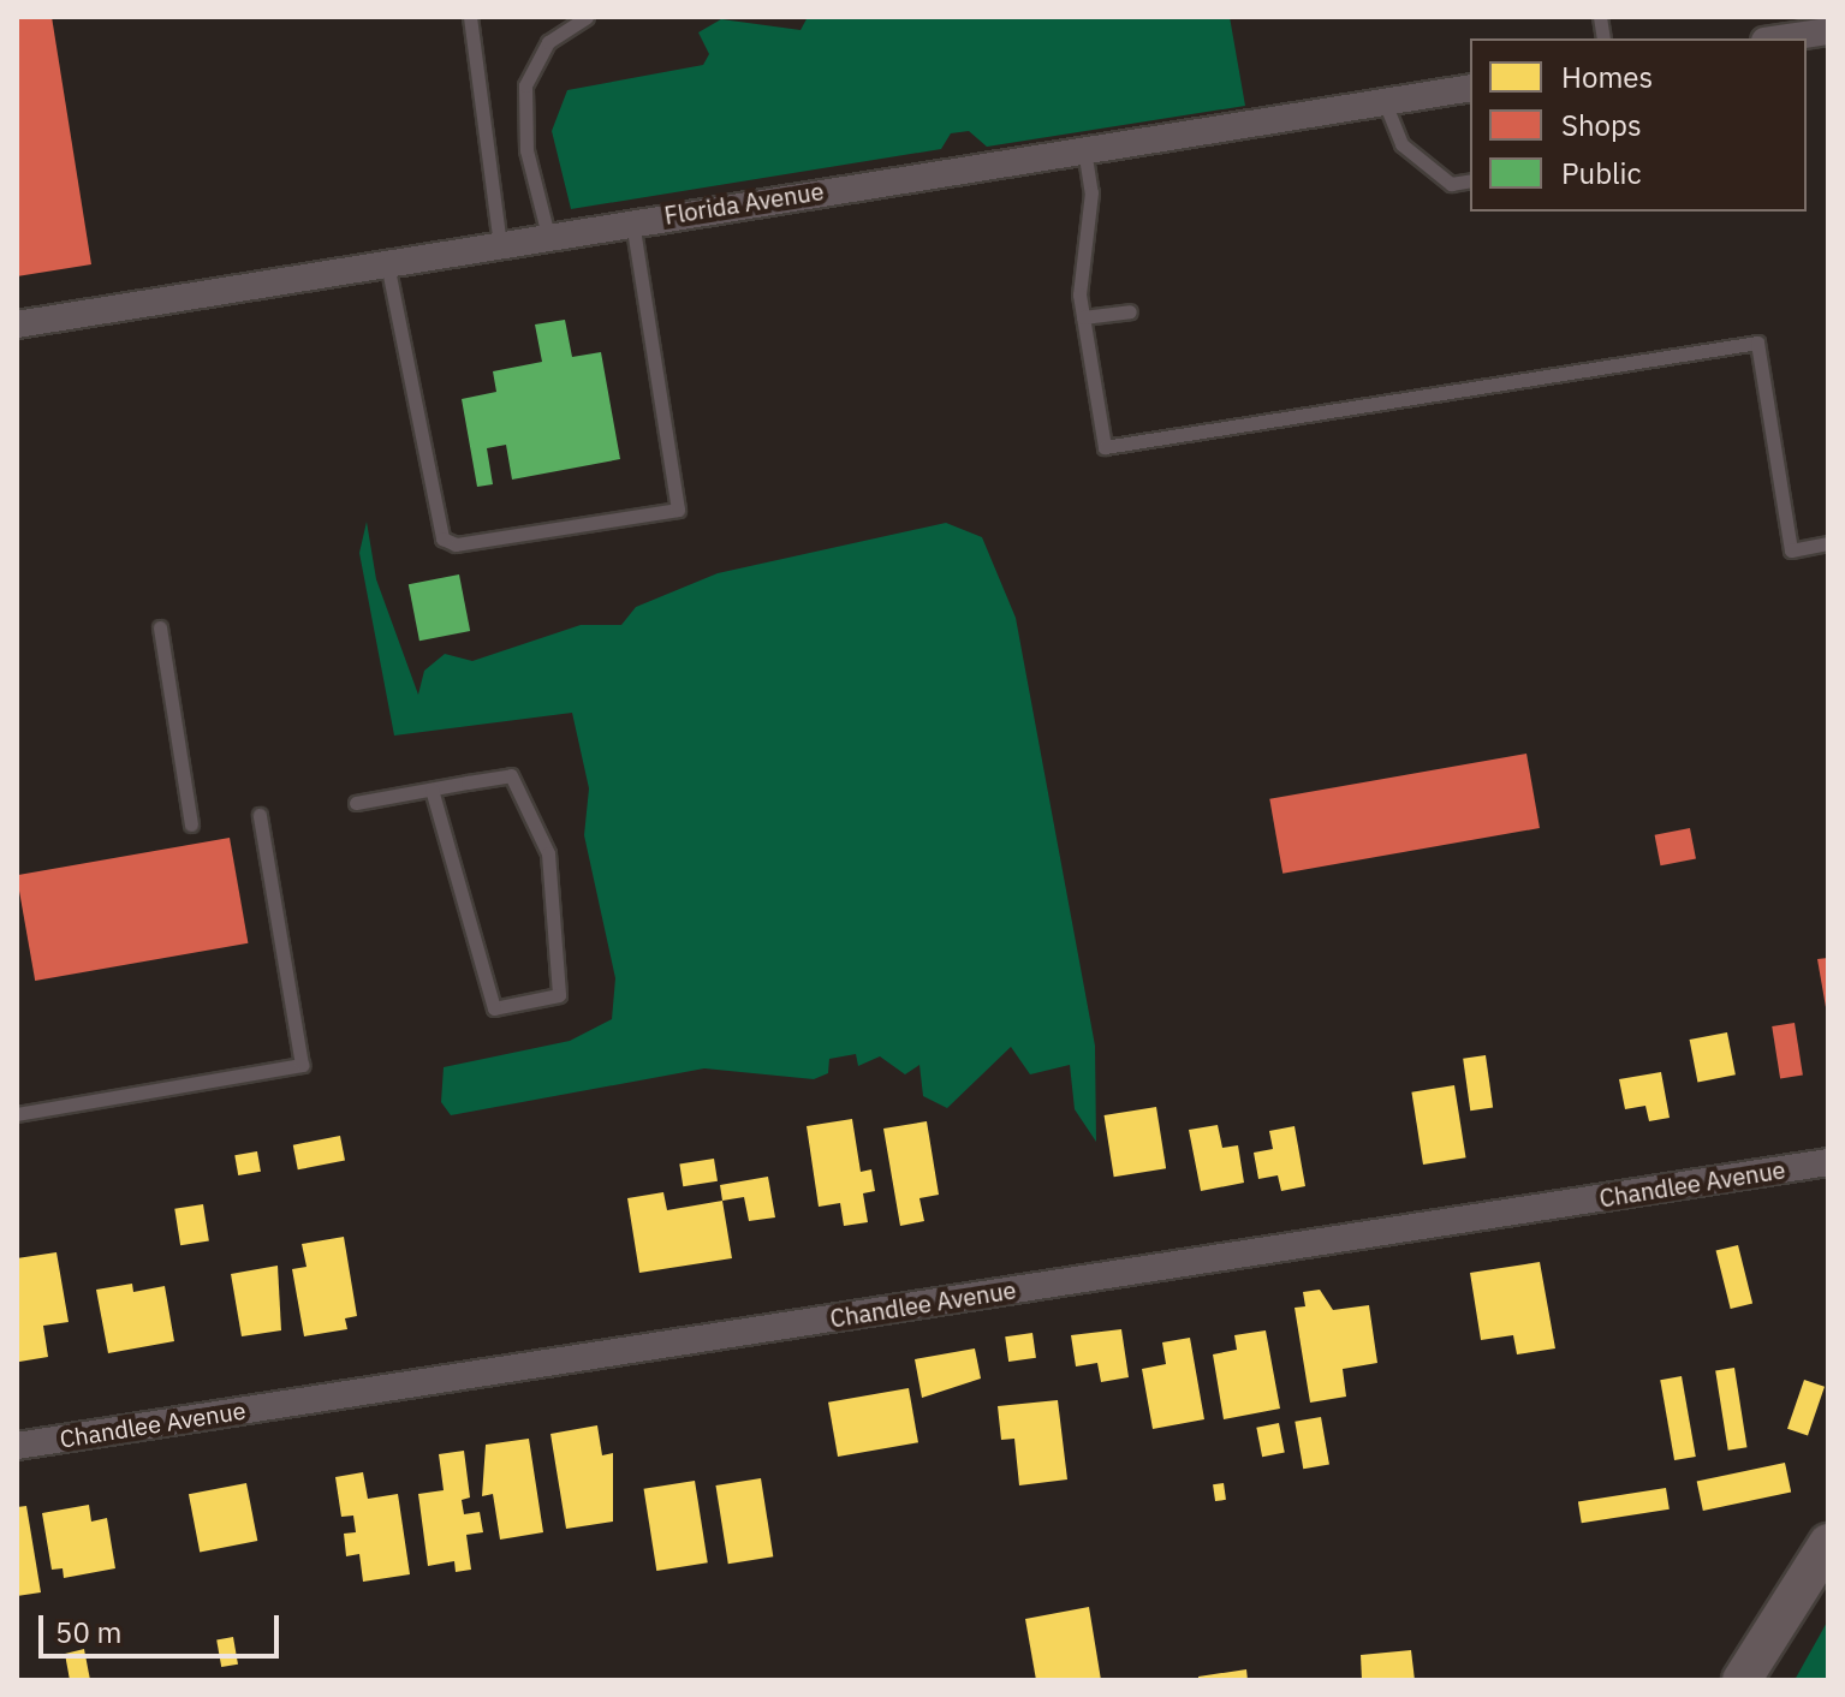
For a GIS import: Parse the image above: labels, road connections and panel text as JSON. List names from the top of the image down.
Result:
{
  "streets": {
    "street": ["Florida Avenue", "Chandlee Avenue"]
  },
  "legend": ["Homes", "Shops", "Public"],
  "scale_bar": "50 m"
}
